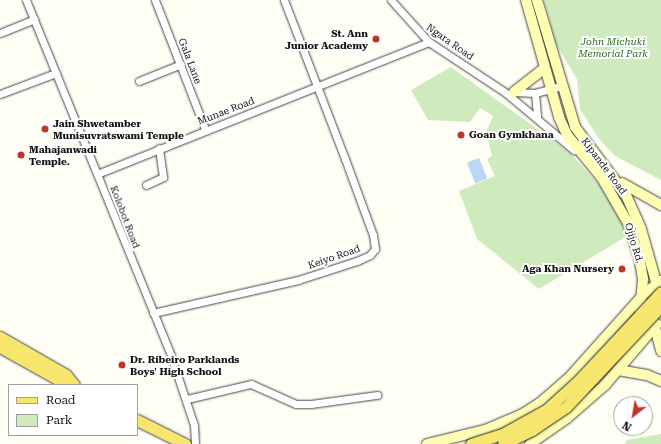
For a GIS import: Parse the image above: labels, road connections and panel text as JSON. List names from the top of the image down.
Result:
{
  "streets": {
    "main road": ["Kipande Road", "Ojijo Rd."],
    "street": [
      "Ngara Road",
      "Gala Lane",
      "Munae Road",
      "Kolobot Road",
      "Keiyo Road"
    ]
  },
  "crossings": [
    ["Ngara Road", "Munae Road"],
    ["Ngara Road", "Kipande Road"],
    ["Ngara Road", "Ojijo Rd."],
    ["Gala Lane", "Munae Road"],
    ["Munae Road", "Kolobot Road"],
    ["Munae Road", "Keiyo Road"],
    ["Kipande Road", "Ojijo Rd."],
    ["Kolobot Road", "Keiyo Road"]
  ],
  "parks": ["John Michuki Memorial Park"],
  "places": [
    "St. Ann Junior Academy",
    "Jain Shwetamber Munisuvratswami Temple",
    "Goan Gymkhana",
    "Mahajanwadi Temple.",
    "Aga Khan Nursery",
    "Dr. Ribeiro Parklands Boys' High School"
  ],
  "legend": ["Road", "Park"],
  "north": "bottom left"
}
